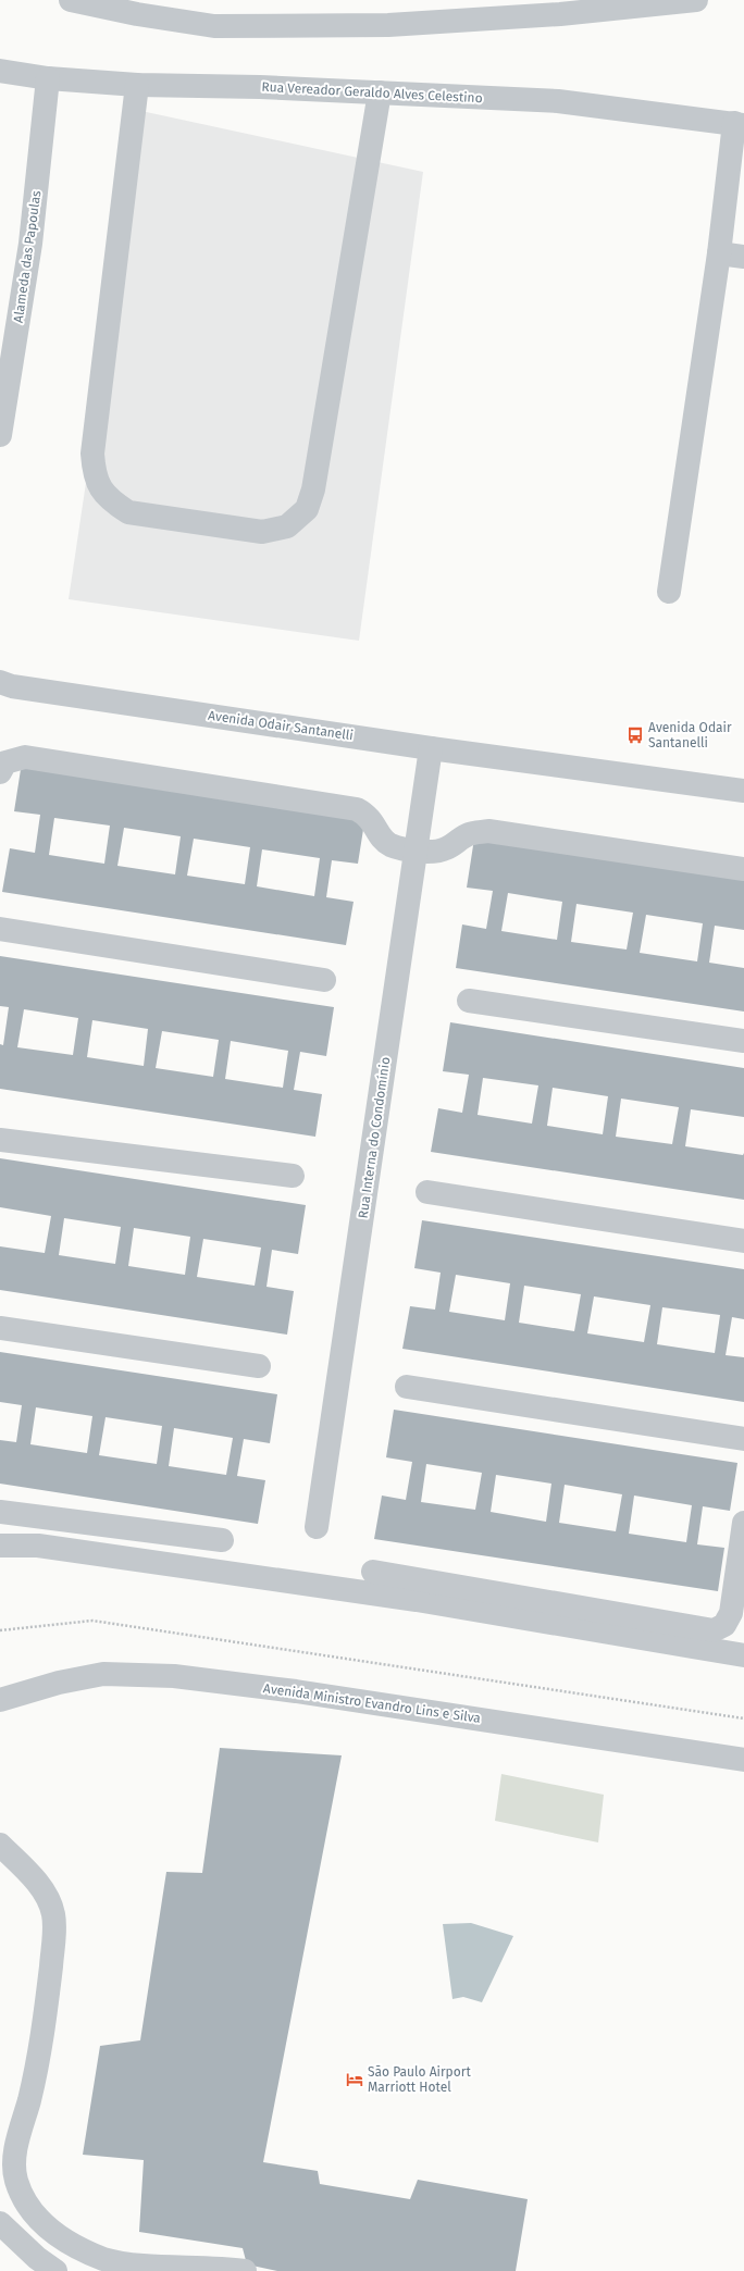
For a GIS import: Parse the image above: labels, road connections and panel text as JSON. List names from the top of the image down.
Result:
{
  "streets": {
    "street": [
      "Rua Vereador Geraldo Alves Celestino",
      "Alameda das Papoulas",
      "Avenida Odair Santanelli",
      "Rua Interna do Condomínio",
      "Avenida Ministro Evandro Lins e Silva"
    ]
  },
  "crossings": [
    ["Rua Vereador Geraldo Alves Celestino", "Alameda das Papoulas"],
    ["Avenida Odair Santanelli", "Rua Interna do Condomínio"]
  ],
  "places": {
    "bus stop": ["Avenida Odair Santanelli"],
    "hotel": ["São Paulo Airport Marriott Hotel"]
  }
}
